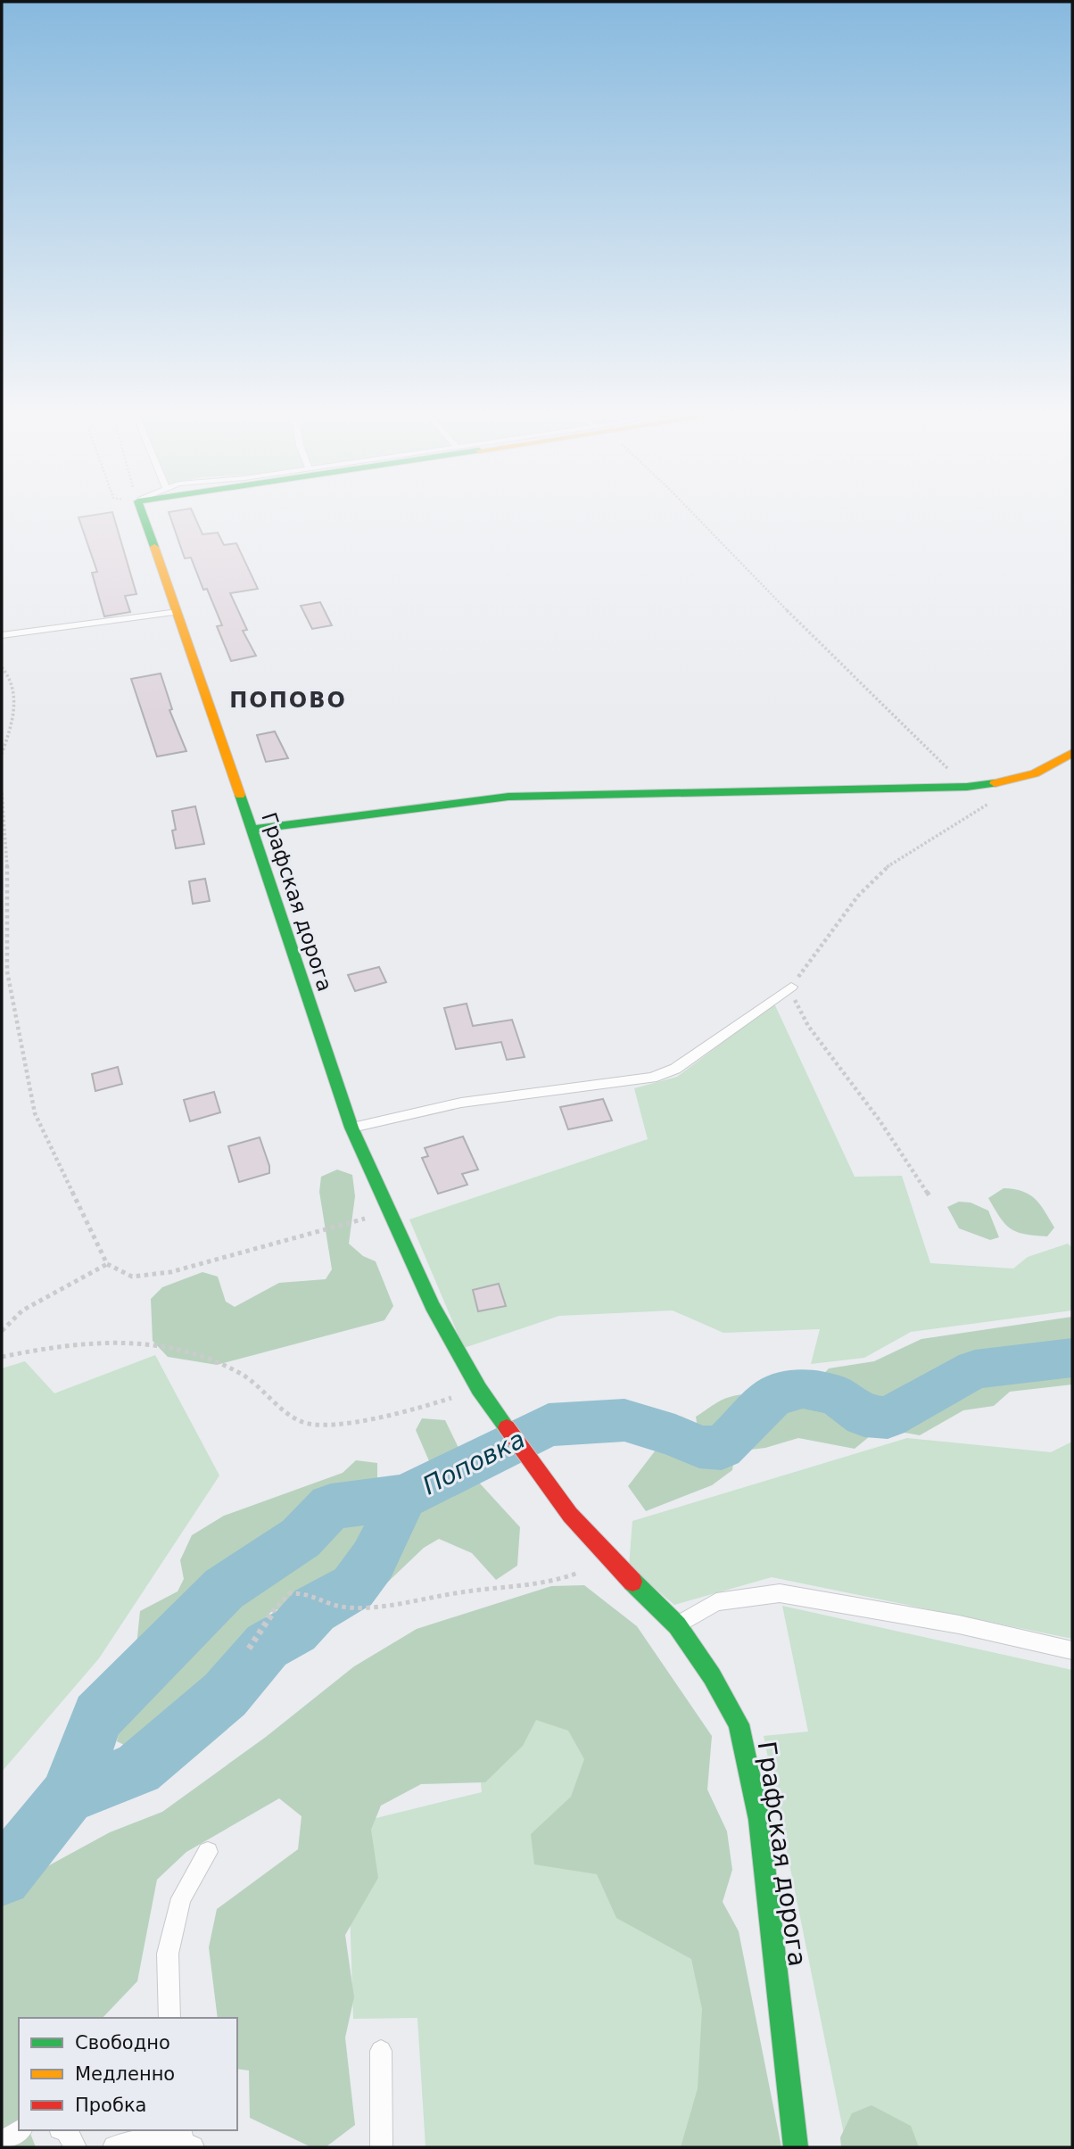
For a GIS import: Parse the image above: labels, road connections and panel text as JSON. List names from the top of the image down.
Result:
{
  "streets": {
    "street": ["Графская дорога"]
  },
  "districts": ["ПОПОВО"],
  "water": ["Поповка"],
  "legend": ["Свободно", "Медленно", "Пробка"]
}
